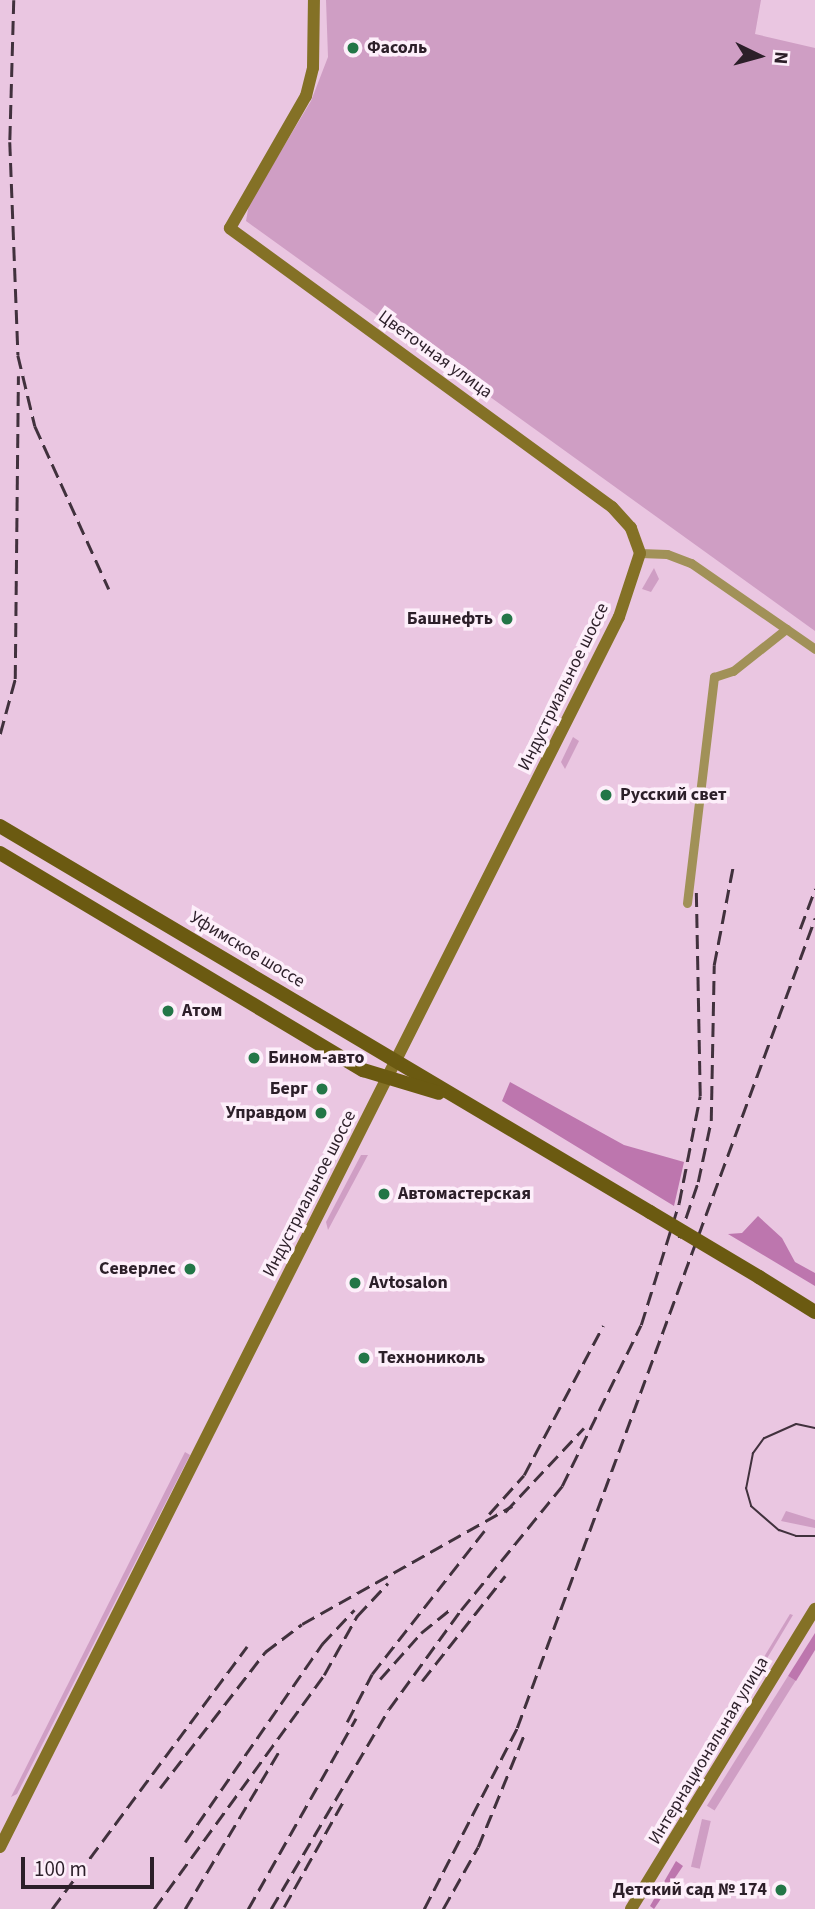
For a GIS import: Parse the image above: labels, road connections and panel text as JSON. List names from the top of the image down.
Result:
{
  "streets": {
    "main road": ["Уфимское шоссе"],
    "street": ["Цветочная улица", "Индустриальное шоссе", "Интернациональная улица"]
  },
  "crossings": [
    ["Цветочная улица", "Индустриальное шоссе"],
    ["Индустриальное шоссе", "Уфимское шоссе"]
  ],
  "places": [
    "Фасоль",
    "Башнефть",
    "Русский свет",
    "Атом",
    "Бином-авто",
    "Берг",
    "Управдом",
    "Автомастерская",
    "Северлес",
    "Avtosalon",
    "Технониколь",
    "Детский сад № 174"
  ],
  "scale_bar": "100 m",
  "north": "right"
}
